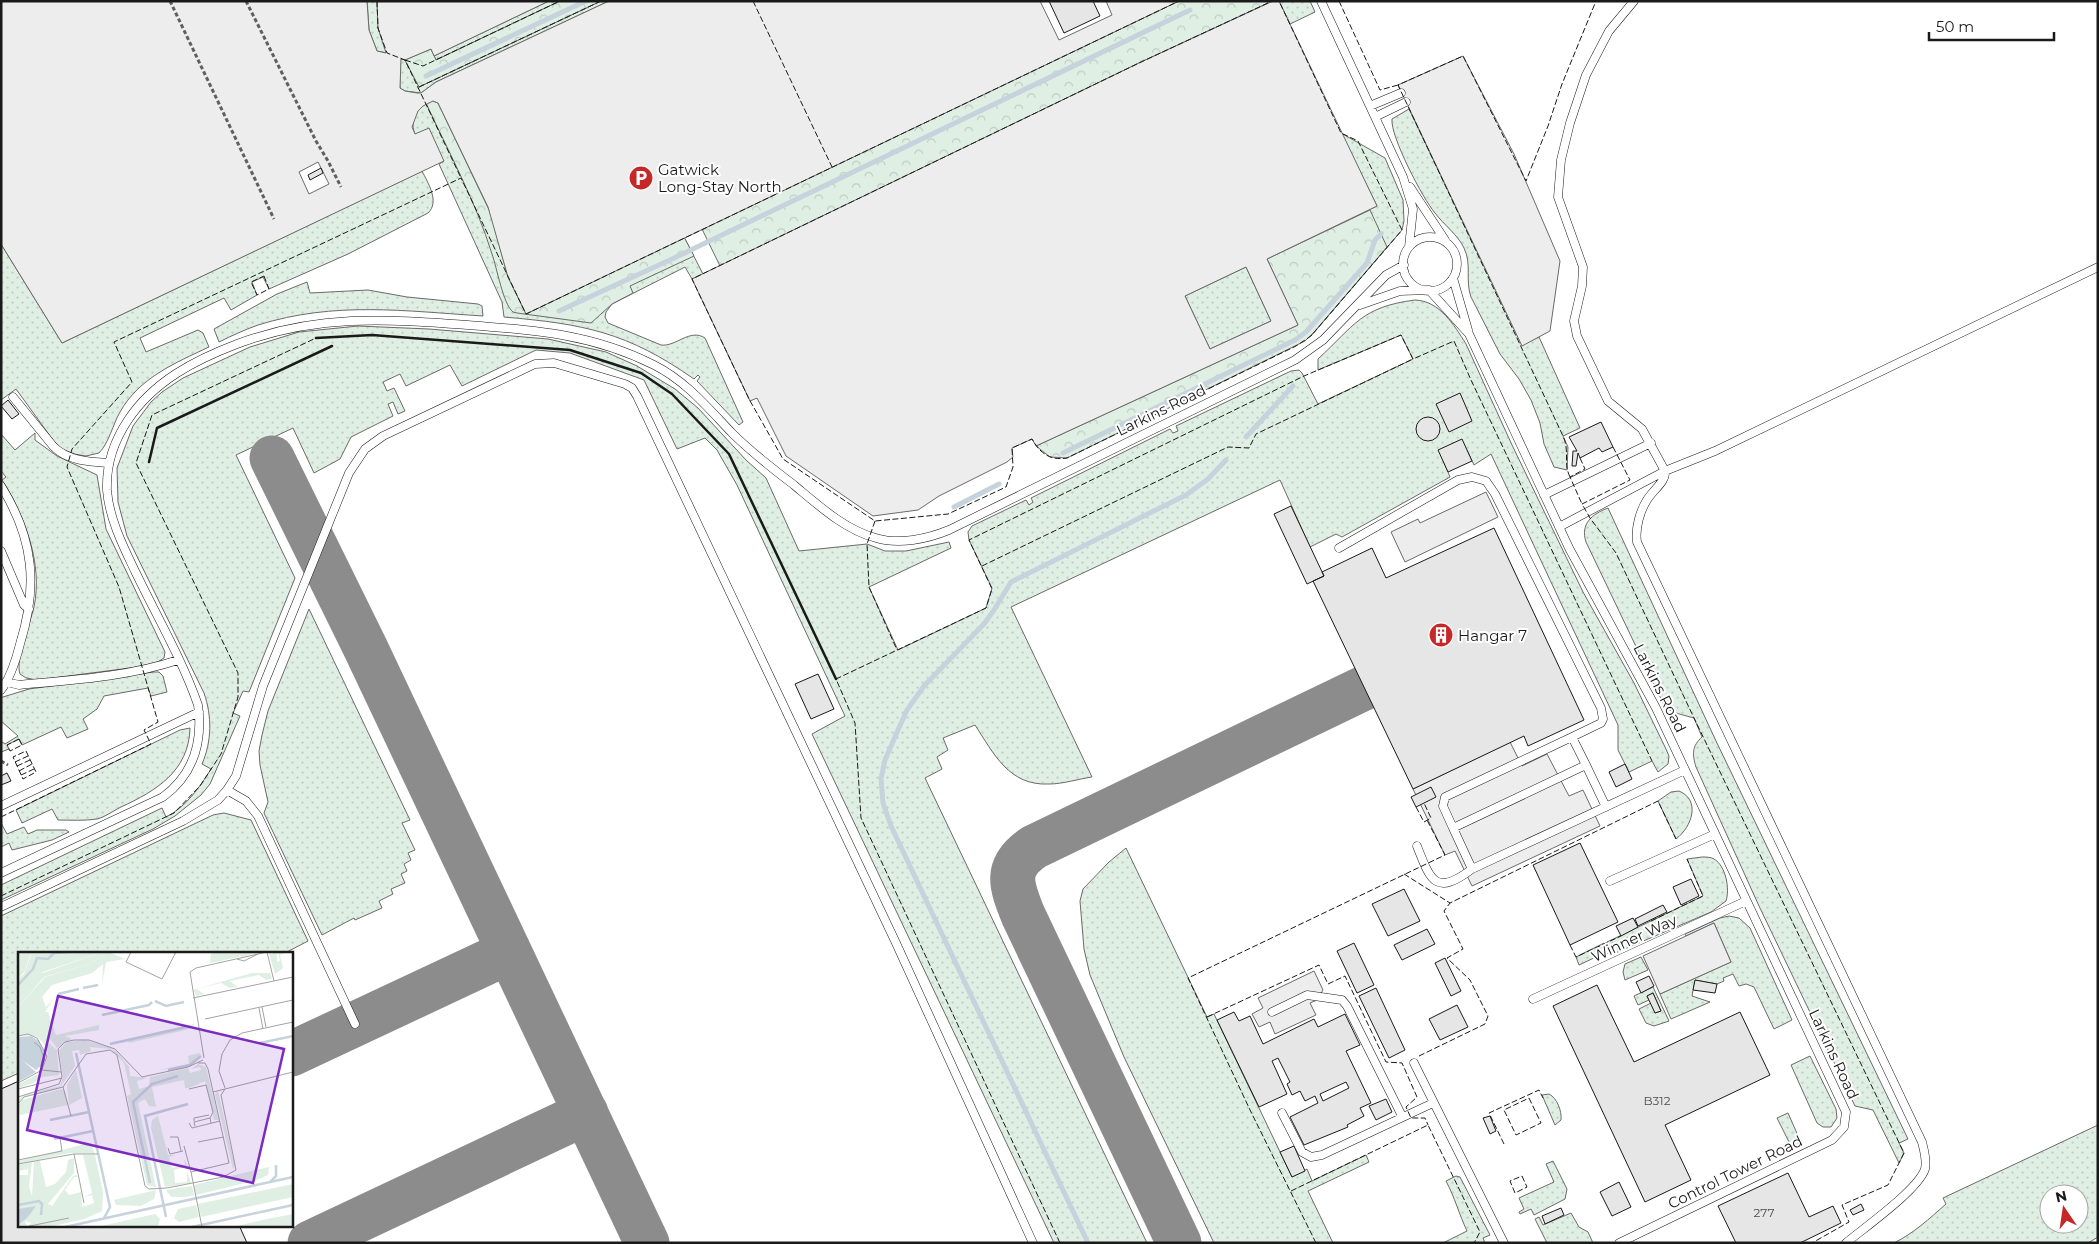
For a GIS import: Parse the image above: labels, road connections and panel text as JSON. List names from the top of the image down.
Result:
{
  "streets": {
    "lane": ["Larkins Road", "Winner Way", "Control Tower Road"]
  },
  "crossings": [
    ["Larkins Road", "Winner Way"],
    ["Larkins Road", "Control Tower Road"]
  ],
  "places": {
    "parking": ["Gatwick Long-Stay North"],
    "building": ["Hangar 7"]
  },
  "house_numbers": ["B312", "277"],
  "scale_bar": "50 m",
  "north": "top"
}
